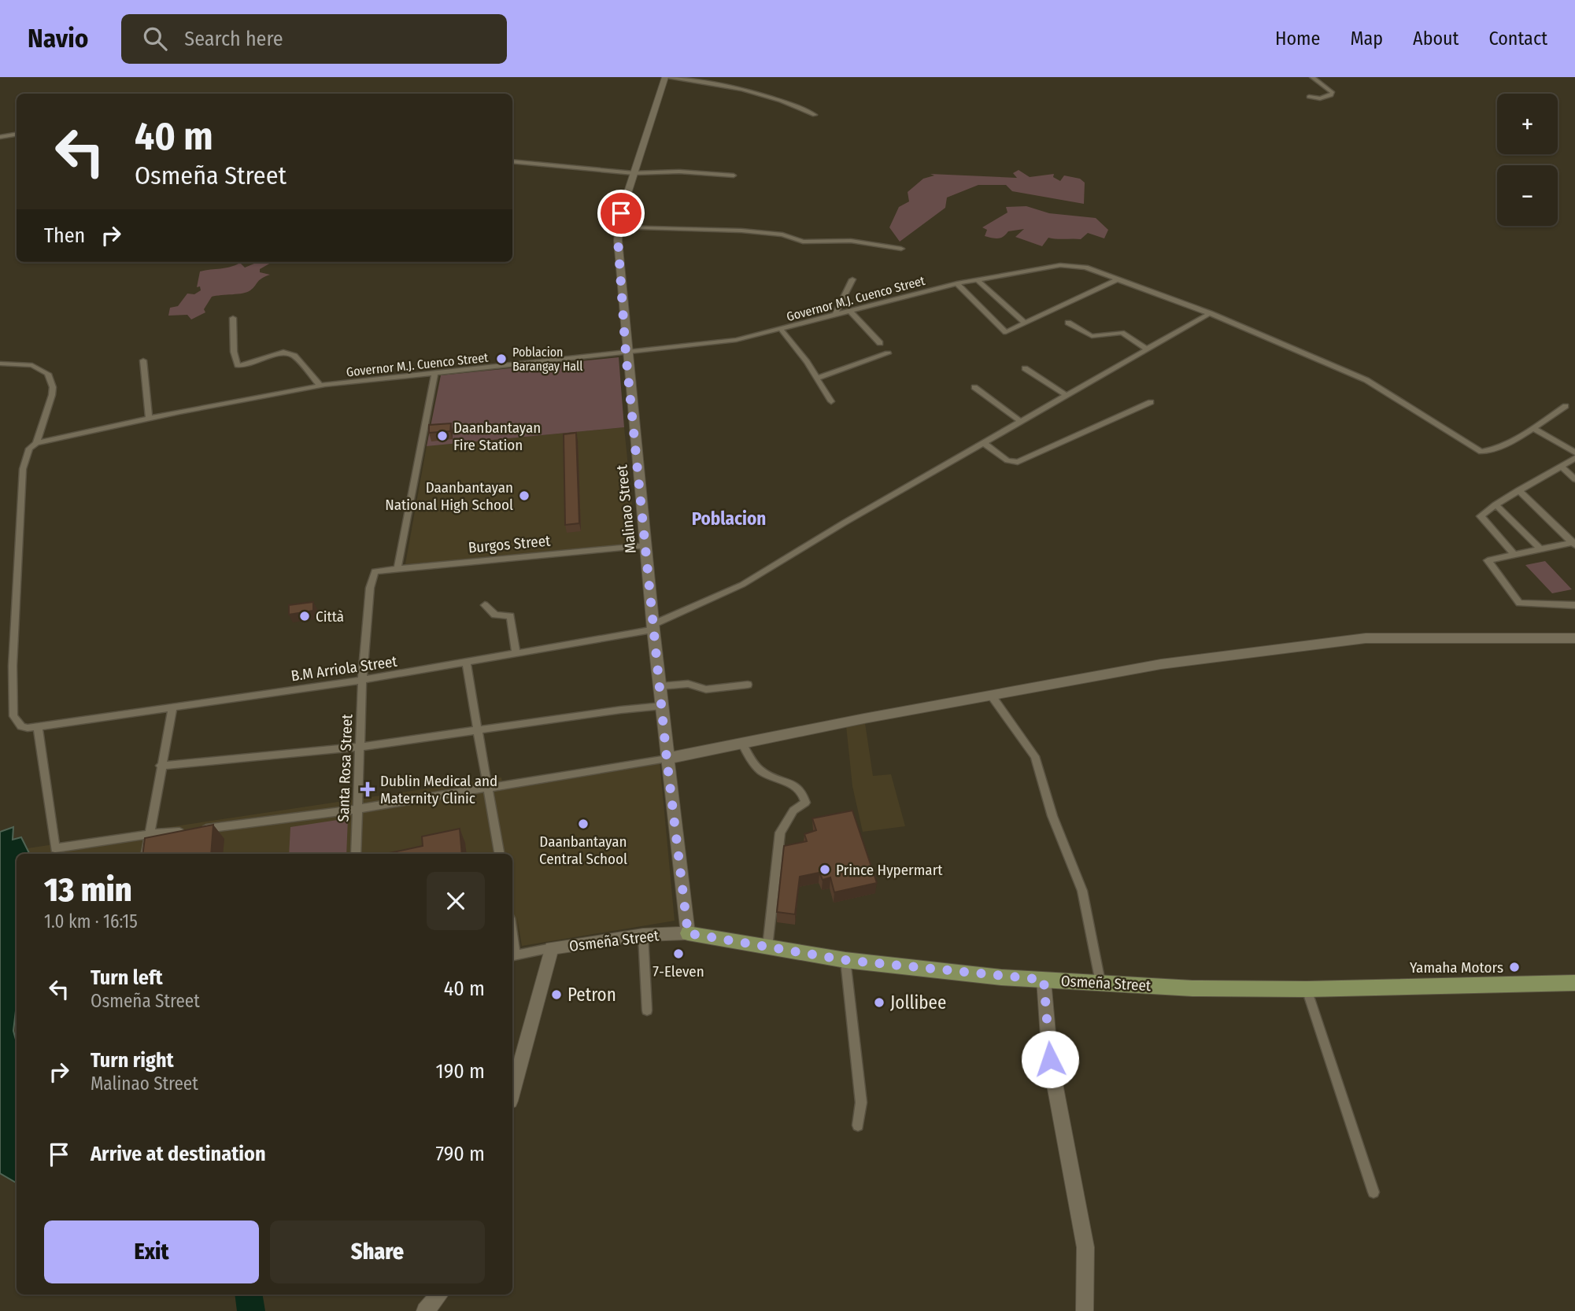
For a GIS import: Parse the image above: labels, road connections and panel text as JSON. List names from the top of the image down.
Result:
{
  "streets": {
    "main road": ["Malinao Street", "Osmeña Street"],
    "street": [
      "Governor M.J. Cuenco Street",
      "Burgos Street",
      "B.M Arriola Street",
      "Santa Rosa Street"
    ]
  },
  "crossings": [
    ["Governor M.J. Cuenco Street", "Malinao Street"],
    ["Malinao Street", "Burgos Street"],
    ["Malinao Street", "B.M Arriola Street"],
    ["Malinao Street", "Osmeña Street"],
    ["Burgos Street", "Santa Rosa Street"],
    ["B.M Arriola Street", "Santa Rosa Street"]
  ],
  "districts": ["Poblacion"],
  "places": {
    "other": [
      "Poblacion Barangay Hall",
      "Daanbantayan Fire Station",
      "Daanbantayan National High School",
      "Città",
      "Daanbantayan Central School",
      "Prince Hypermart",
      "7-Eleven",
      "Yamaha Motors",
      "Petron",
      "Jollibee"
    ],
    "health": ["Dublin Medical and Maternity Clinic"]
  },
  "page": {
    "header": "Navio",
    "search": "Search here",
    "nav": [
      "Home",
      "Map",
      "About",
      "Contact"
    ],
    "map_buttons": ["+", "−"],
    "turn": ["40 m", "Osmeña Street"],
    "then": "Then",
    "heading": ["13 min", "1.0 km · 16:15"],
    "list": [
      {
        "name": "Turn left",
        "note": "Osmeña Street",
        "value": "40 m"
      },
      {
        "name": "Turn right",
        "note": "Malinao Street",
        "value": "190 m"
      },
      {
        "name": "Arrive at destination",
        "value": "790 m"
      }
    ],
    "buttons": ["Exit", "Share"]
  }
}
